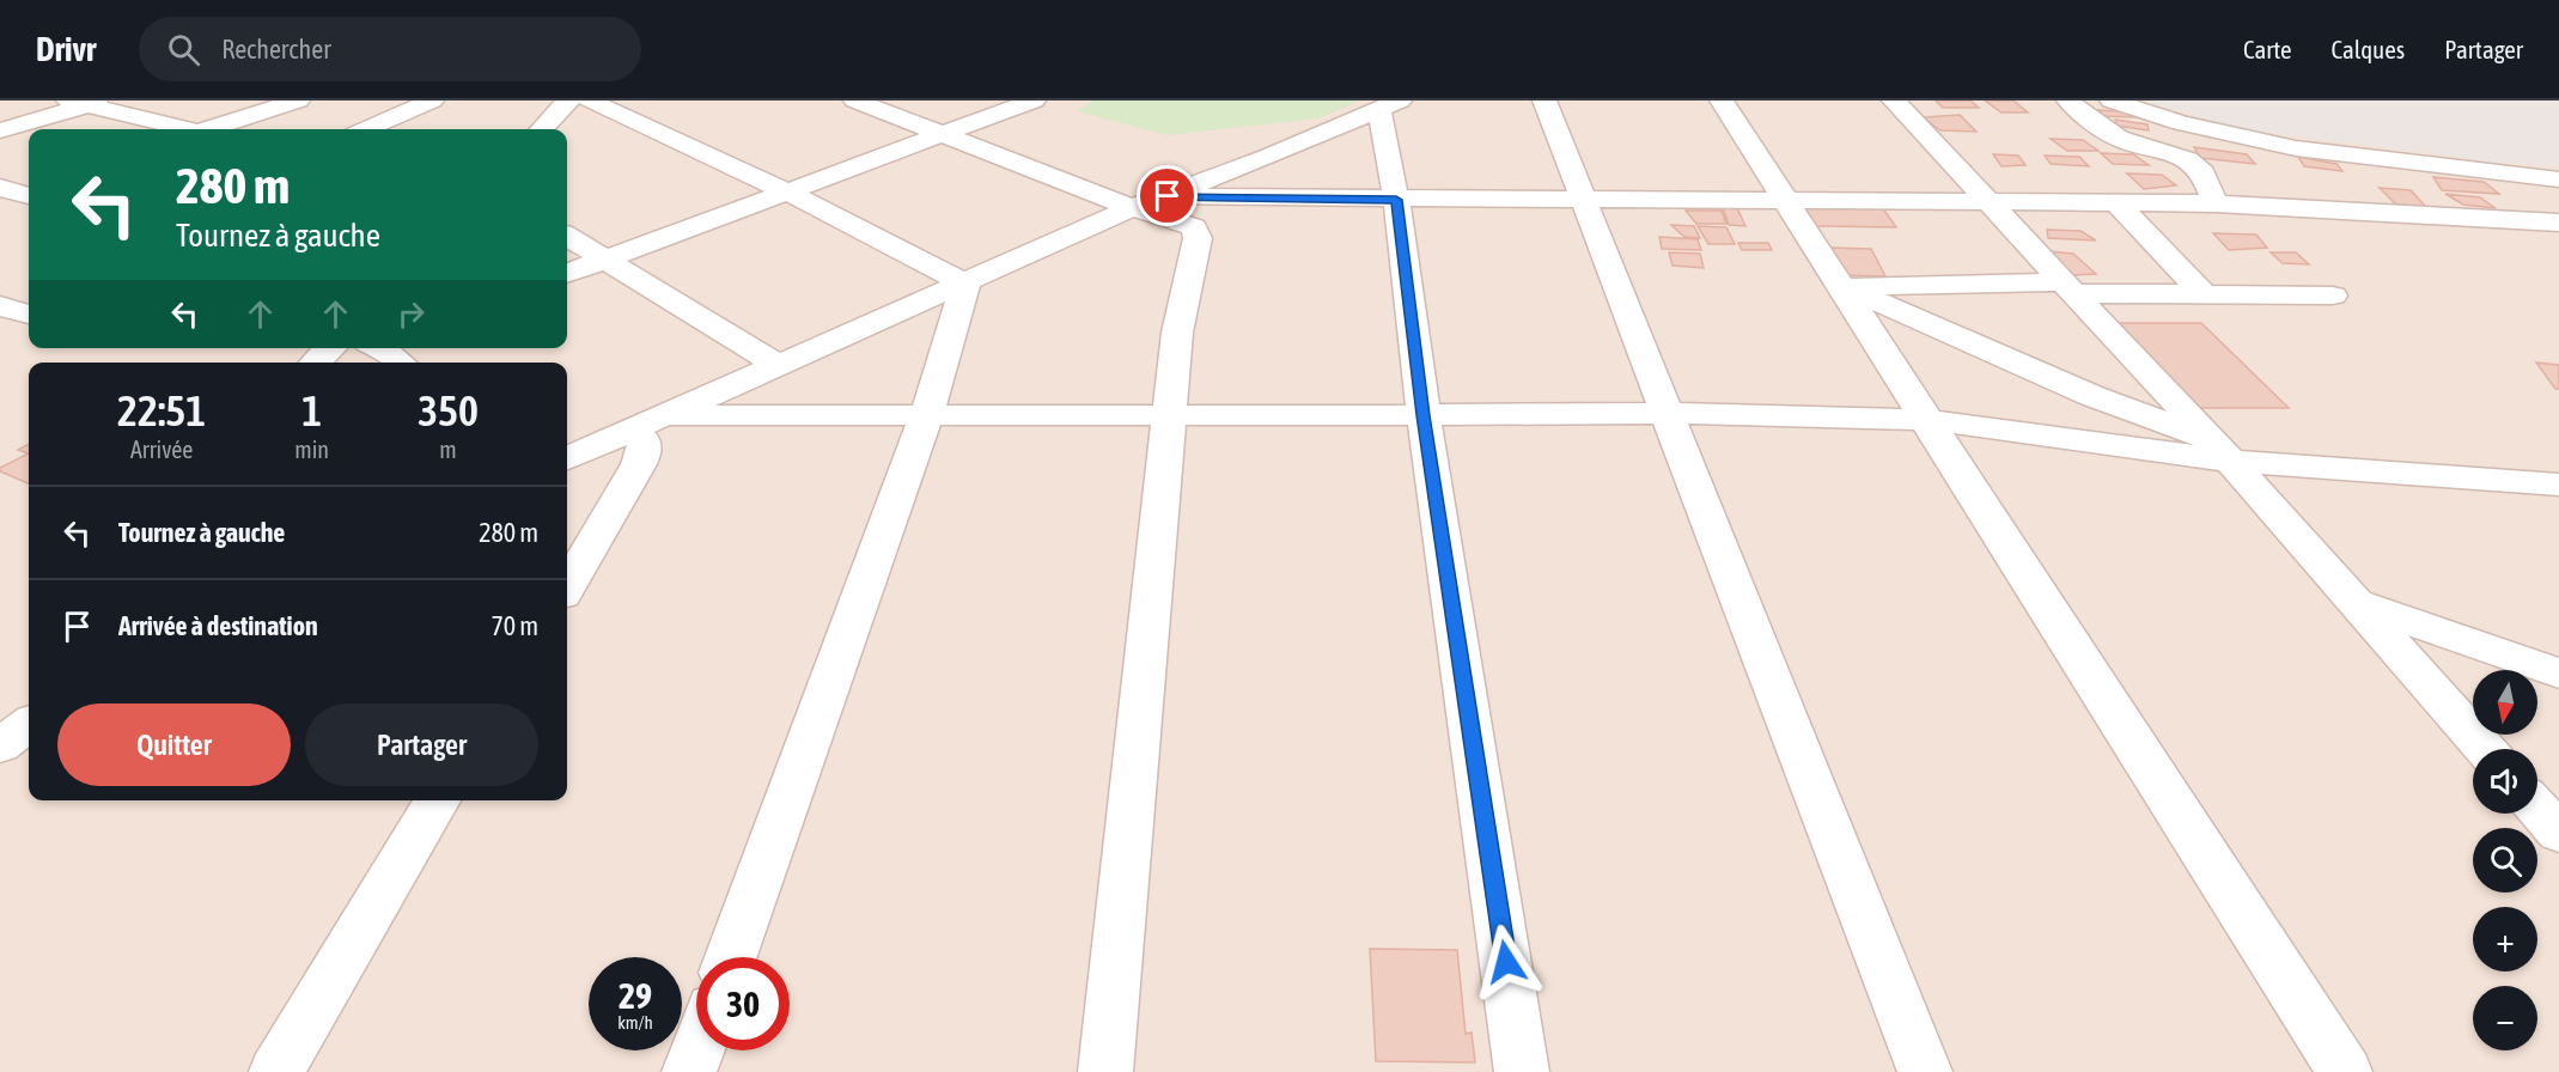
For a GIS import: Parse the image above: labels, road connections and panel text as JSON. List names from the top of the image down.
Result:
{
  "north": "bottom",
  "page": {
    "header": "Drivr",
    "search": "Rechercher",
    "nav": ["Carte", "Calques", "Partager"],
    "turn": ["280 m", "Tournez à gauche"],
    "eta": [
      "22:51",
      "Arrivée",
      "1",
      "min",
      "350",
      "m"
    ],
    "list": [
      {
        "name": "Tournez à gauche",
        "value": "280 m"
      },
      {
        "name": "Arrivée à destination",
        "value": "70 m"
      }
    ],
    "map_buttons": ["+", "−"],
    "buttons": ["Quitter", "Partager"],
    "speed": "29 km/h",
    "limit": "30"
  }
}
